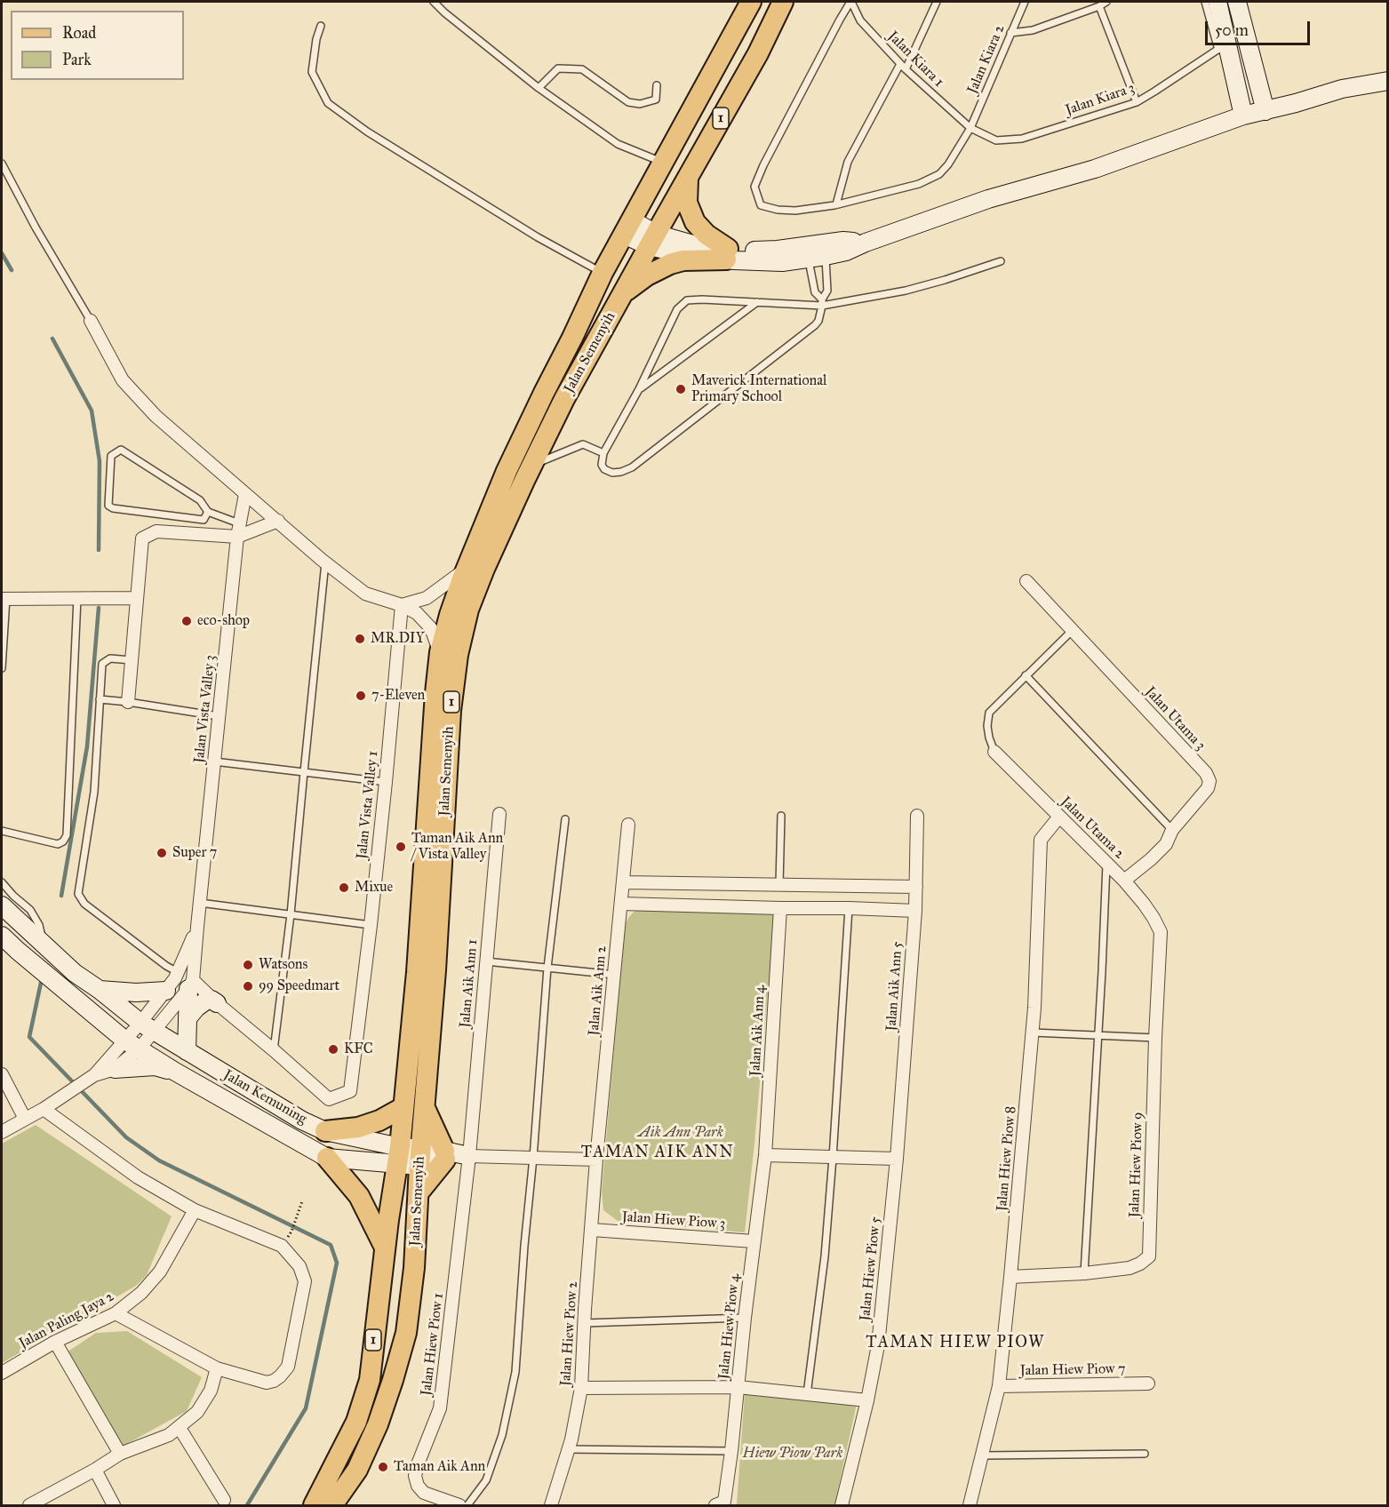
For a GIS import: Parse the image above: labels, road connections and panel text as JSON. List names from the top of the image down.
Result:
{
  "streets": {
    "main road": ["1", "Jalan Semenyih"],
    "street": [
      "Jalan Vista Valley 3",
      "Jalan Utama 3",
      "Jalan Vista Valley 1",
      "Jalan Utama 2",
      "Jalan Aik Ann 1",
      "Jalan Aik Ann 5",
      "Jalan Aik Ann 2",
      "Jalan Aik Ann 4",
      "Jalan Kemuning",
      "Jalan Hiew Piow 8",
      "Jalan Hiew Piow 9",
      "Jalan Hiew Piow 3",
      "Jalan Hiew Piow 5",
      "Jalan Paling Jaya 2",
      "Jalan Hiew Piow 4",
      "Jalan Hiew Piow 2",
      "Jalan Hiew Piow 1",
      "Jalan Hiew Piow 7"
    ],
    "lane": ["Jalan Kiara 1", "Jalan Kiara 2", "Jalan Kiara 3"]
  },
  "crossings": [
    ["Jalan Kiara 1", "Jalan Kiara 2"],
    ["Jalan Kiara 1", "Jalan Kiara 3"],
    ["Jalan Kiara 2", "Jalan Kiara 3"],
    ["Jalan Semenyih", "Jalan Kemuning"],
    ["Jalan Vista Valley 3", "Jalan Vista Valley 1"],
    ["Jalan Vista Valley 3", "Jalan Kemuning"],
    ["Jalan Utama 3", "Jalan Utama 2"],
    ["Jalan Utama 2", "Jalan Hiew Piow 8"],
    ["Jalan Utama 2", "Jalan Hiew Piow 9"],
    ["Jalan Aik Ann 1", "Jalan Hiew Piow 1"],
    ["Jalan Aik Ann 5", "Jalan Hiew Piow 5"],
    ["Jalan Aik Ann 2", "Jalan Hiew Piow 2"],
    ["Jalan Aik Ann 4", "Jalan Hiew Piow 4"],
    ["Jalan Hiew Piow 8", "Jalan Hiew Piow 9"],
    ["Jalan Hiew Piow 8", "Jalan Hiew Piow 7"],
    ["Jalan Hiew Piow 3", "Jalan Hiew Piow 4"],
    ["Jalan Hiew Piow 3", "Jalan Hiew Piow 2"]
  ],
  "districts": ["TAMAN AIK ANN", "TAMAN HIEW PIOW"],
  "parks": ["Aik Ann Park", "Hiew Piow Park"],
  "places": [
    "Maverick International Primary School",
    "eco-shop",
    "MR.DIY",
    "7-Eleven",
    "Taman Aik Ann / Vista Valley",
    "Super 7",
    "Mixue",
    "Watsons",
    "99 Speedmart",
    "KFC",
    "Taman Aik Ann"
  ],
  "legend": ["Road", "Park"],
  "scale_bar": "50 m"
}
